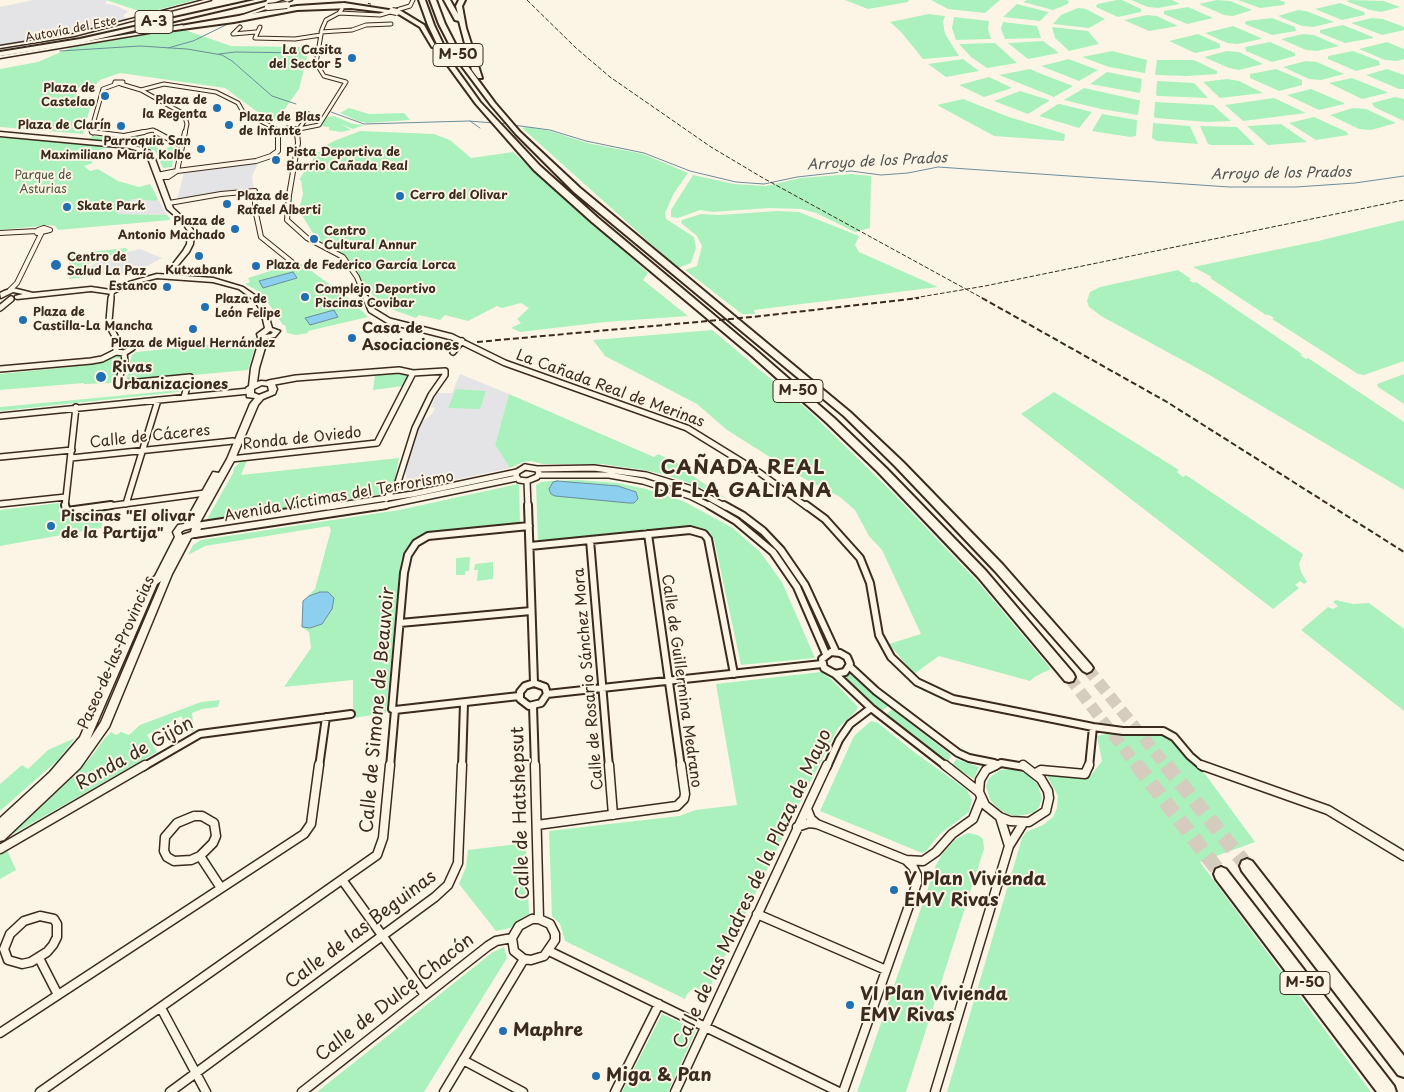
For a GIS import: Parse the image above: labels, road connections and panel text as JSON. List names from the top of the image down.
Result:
{
  "streets": {
    "highway": ["A-3", "Autovía del Este", "M-50"],
    "street": [
      "La Cañada Real de Merinas",
      "Calle de Cáceres",
      "Ronda de Oviedo",
      "Avenida Víctimas del Terrorismo",
      "Paseo de las Provincias",
      "Calle de Rosario Sánchez Mora",
      "Calle de Guillermina Medrano",
      "Calle de Simone de Beauvoir",
      "Ronda de Gijón",
      "Calle de Hatshepsut",
      "Calle de las Madres de la Plaza de Mayo",
      "Calle de las Beguinas",
      "Calle de Dulce Chacón"
    ]
  },
  "crossings": [
    ["Calle de Cáceres", "Paseo de las Provincias"],
    ["Ronda de Oviedo", "Paseo de las Provincias"],
    ["Avenida Víctimas del Terrorismo", "Paseo de las Provincias"],
    ["Calle de Rosario Sánchez Mora", "Calle de Guillermina Medrano"],
    ["Calle de Guillermina Medrano", "Calle de Hatshepsut"],
    ["Calle de Hatshepsut", "Calle de Dulce Chacón"]
  ],
  "districts": ["CAÑADA REAL DE LA GALIANA"],
  "water": ["Arroyo de los Prados"],
  "parks": ["Parque de Asturias"],
  "places": [
    "La Casita del Sector 5",
    "Plaza de Castelao",
    "Plaza de la Regenta",
    "Plaza de Blas de Infante",
    "Plaza de Clarín",
    "Parroquia San Maximiliano María Kolbe",
    "Pista Deportiva de Barrio Cañada Real",
    "Cerro del Olivar",
    "Plaza de Rafael Alberti",
    "Skate Park",
    "Plaza de Antonio Machado",
    "Centro Cultural Annur",
    "Kutxabank",
    "Centro de Salud La Paz",
    "Plaza de Federico García Lorca",
    "Estanco",
    "Complejo Deportivo Piscinas Covibar",
    "Plaza de León Felipe",
    "Plaza de Castilla-La Mancha",
    "Plaza de Miguel Hernández",
    "Casa de Asociaciones",
    "Rivas Urbanizaciones",
    "Piscinas \"El olivar de la Partija\"",
    "V Plan Vivienda EMV Rivas",
    "VI Plan Vivienda EMV Rivas",
    "Maphre",
    "Miga & Pan"
  ]
}
